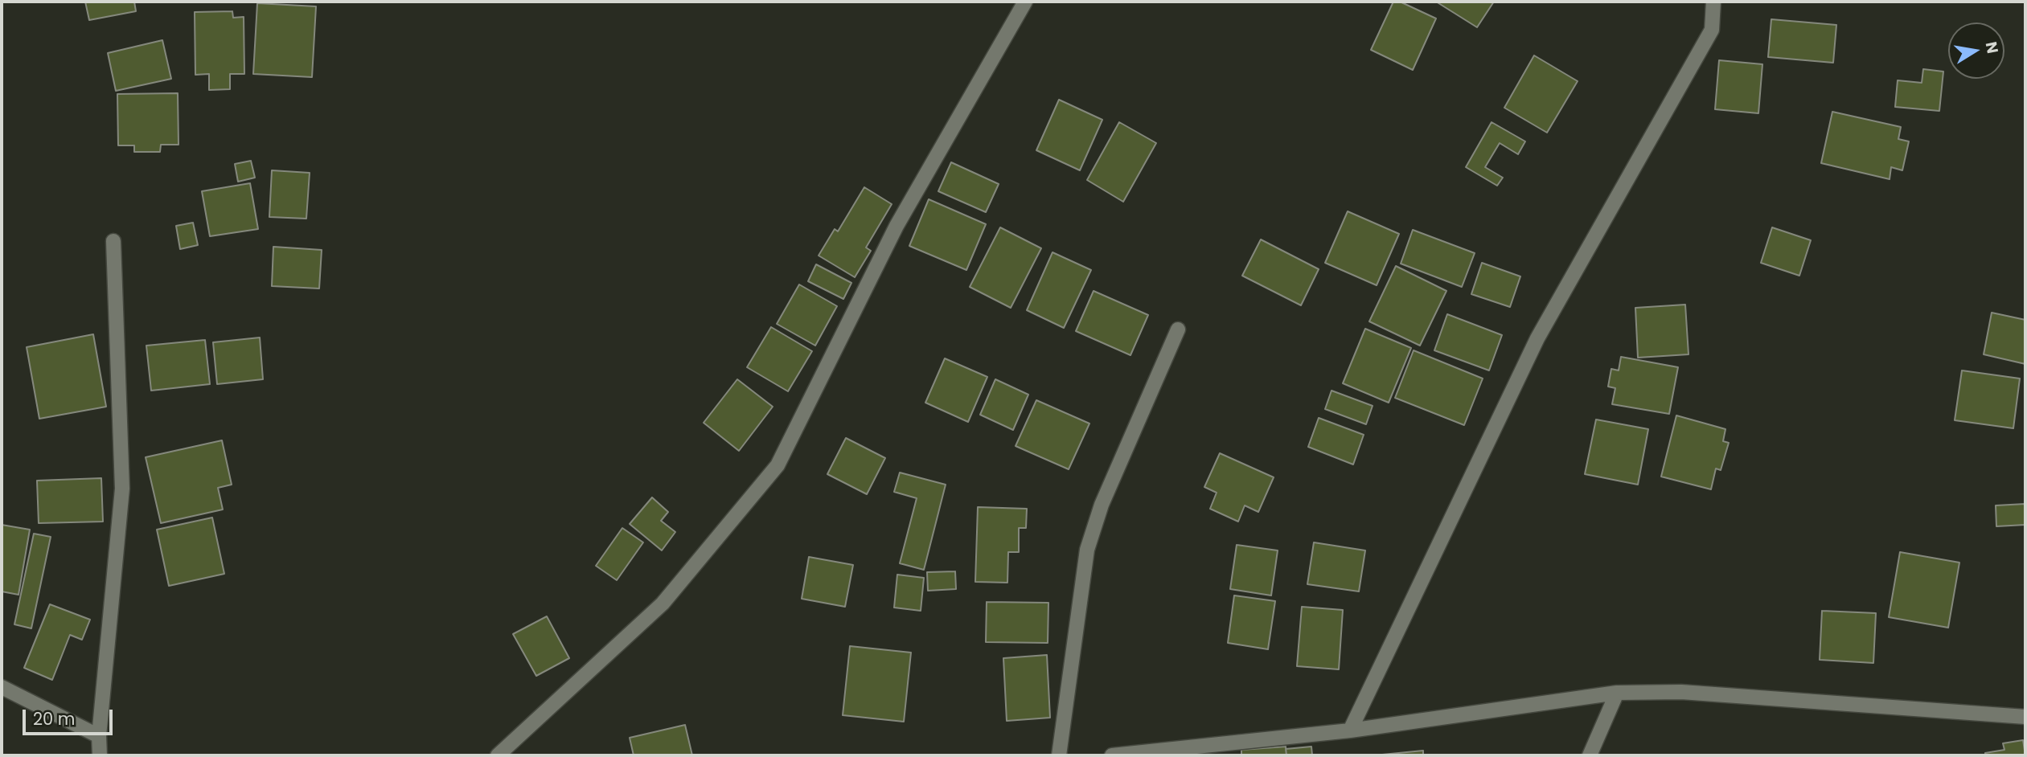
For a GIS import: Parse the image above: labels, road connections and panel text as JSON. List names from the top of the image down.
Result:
{
  "scale_bar": "20 m",
  "north": "right"
}
